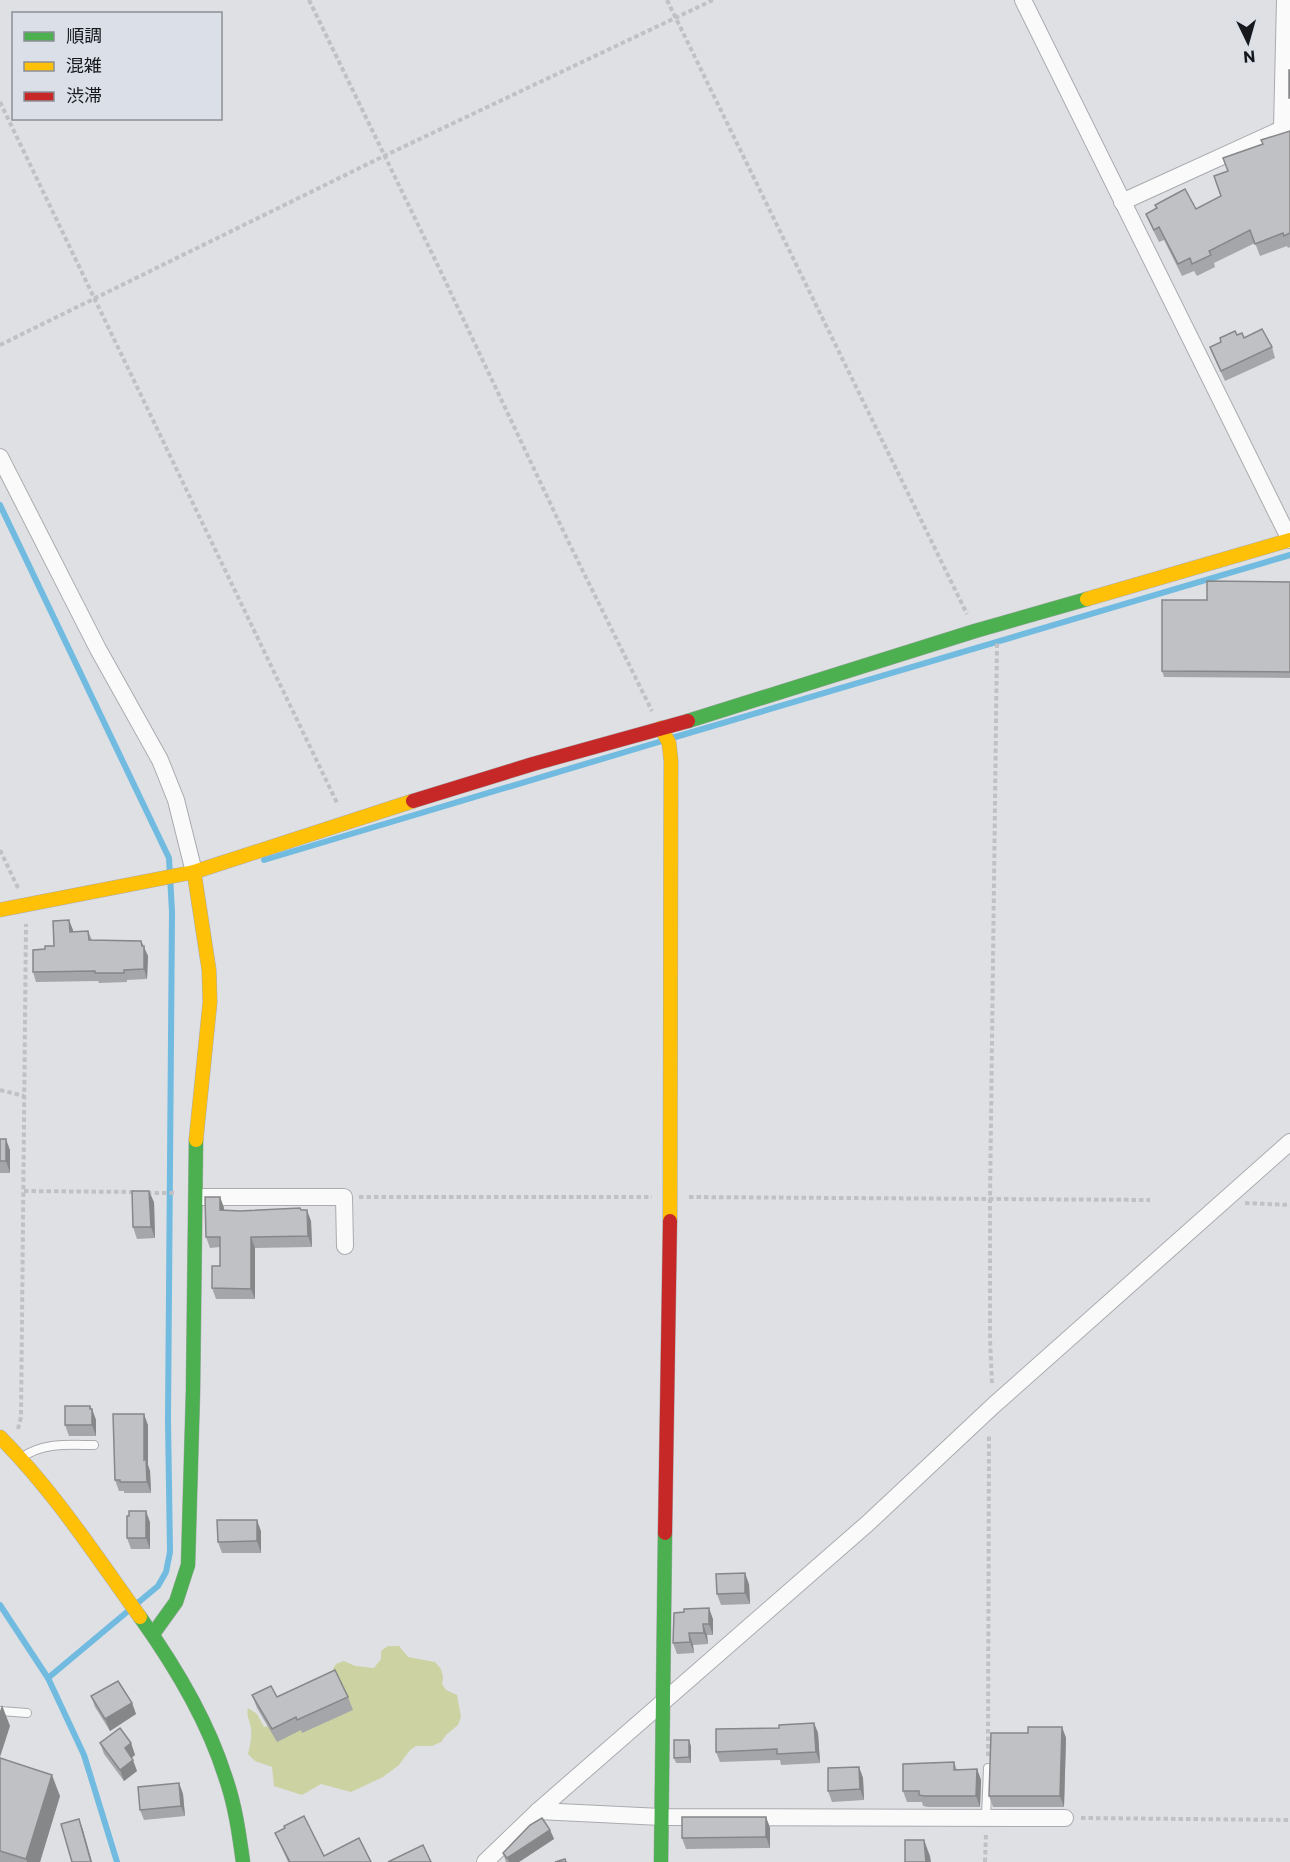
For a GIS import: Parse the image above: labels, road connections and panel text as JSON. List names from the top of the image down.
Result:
{
  "legend": ["順調", "混雑", "渋滞"],
  "north": "bottom"
}
